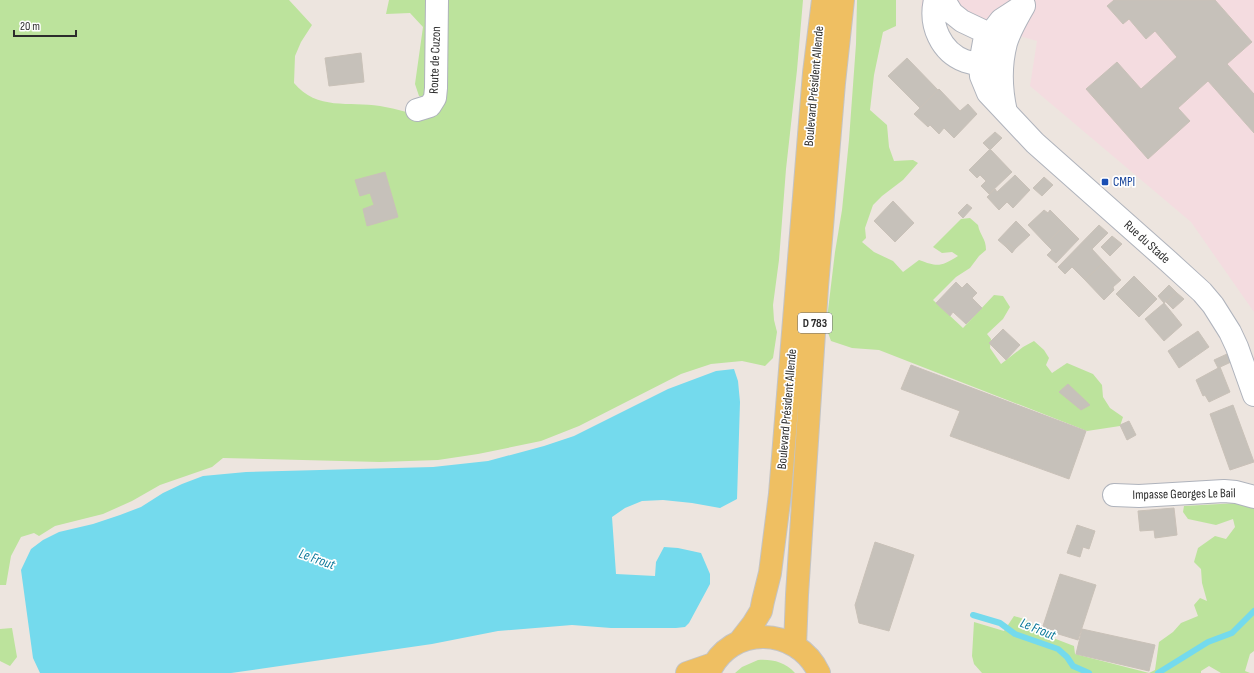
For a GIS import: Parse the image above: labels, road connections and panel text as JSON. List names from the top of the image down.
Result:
{
  "streets": {
    "main road": ["Boulevard Président Allende", "D 783"],
    "street": ["Route de Cuzon", "Rue du Stade", "Impasse Georges Le Bail"]
  },
  "water": ["Le Frout"],
  "places": {
    "transit": ["CMPI"]
  },
  "scale_bar": "20 m"
}
